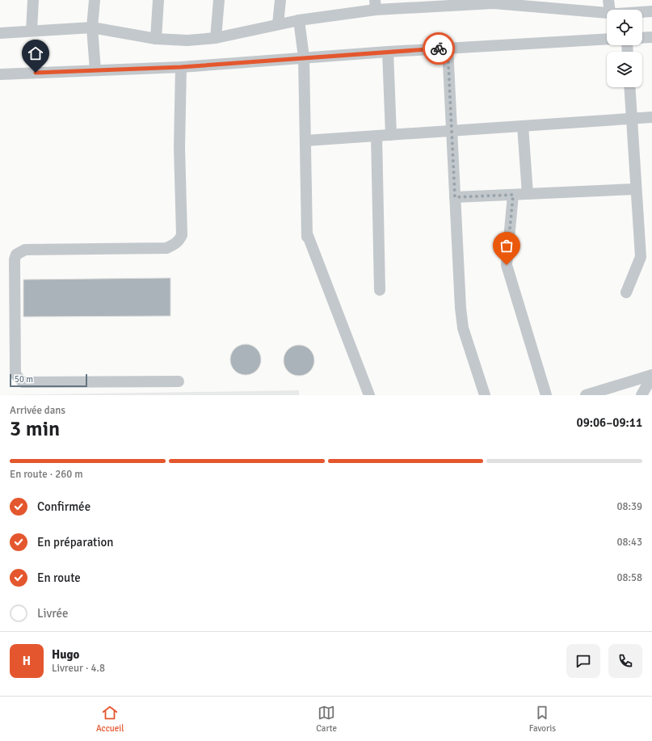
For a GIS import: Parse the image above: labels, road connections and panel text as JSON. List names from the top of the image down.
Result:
{
  "scale_bar": "50 m",
  "page": {
    "scale": "50 m",
    "heading": ["3 min", "Arrivée dans", "09:06–09:11"],
    "panel": ["Hugo", "Livreur · 4.8"],
    "bar": "En route · 260 m",
    "list": [
      ["Confirmée", "08:39"],
      ["En préparation", "08:43"],
      ["En route", "08:58"],
      "Livrée"
    ],
    "round": "H",
    "tabs": ["Accueil", "Carte", "Favoris"]
  }
}
